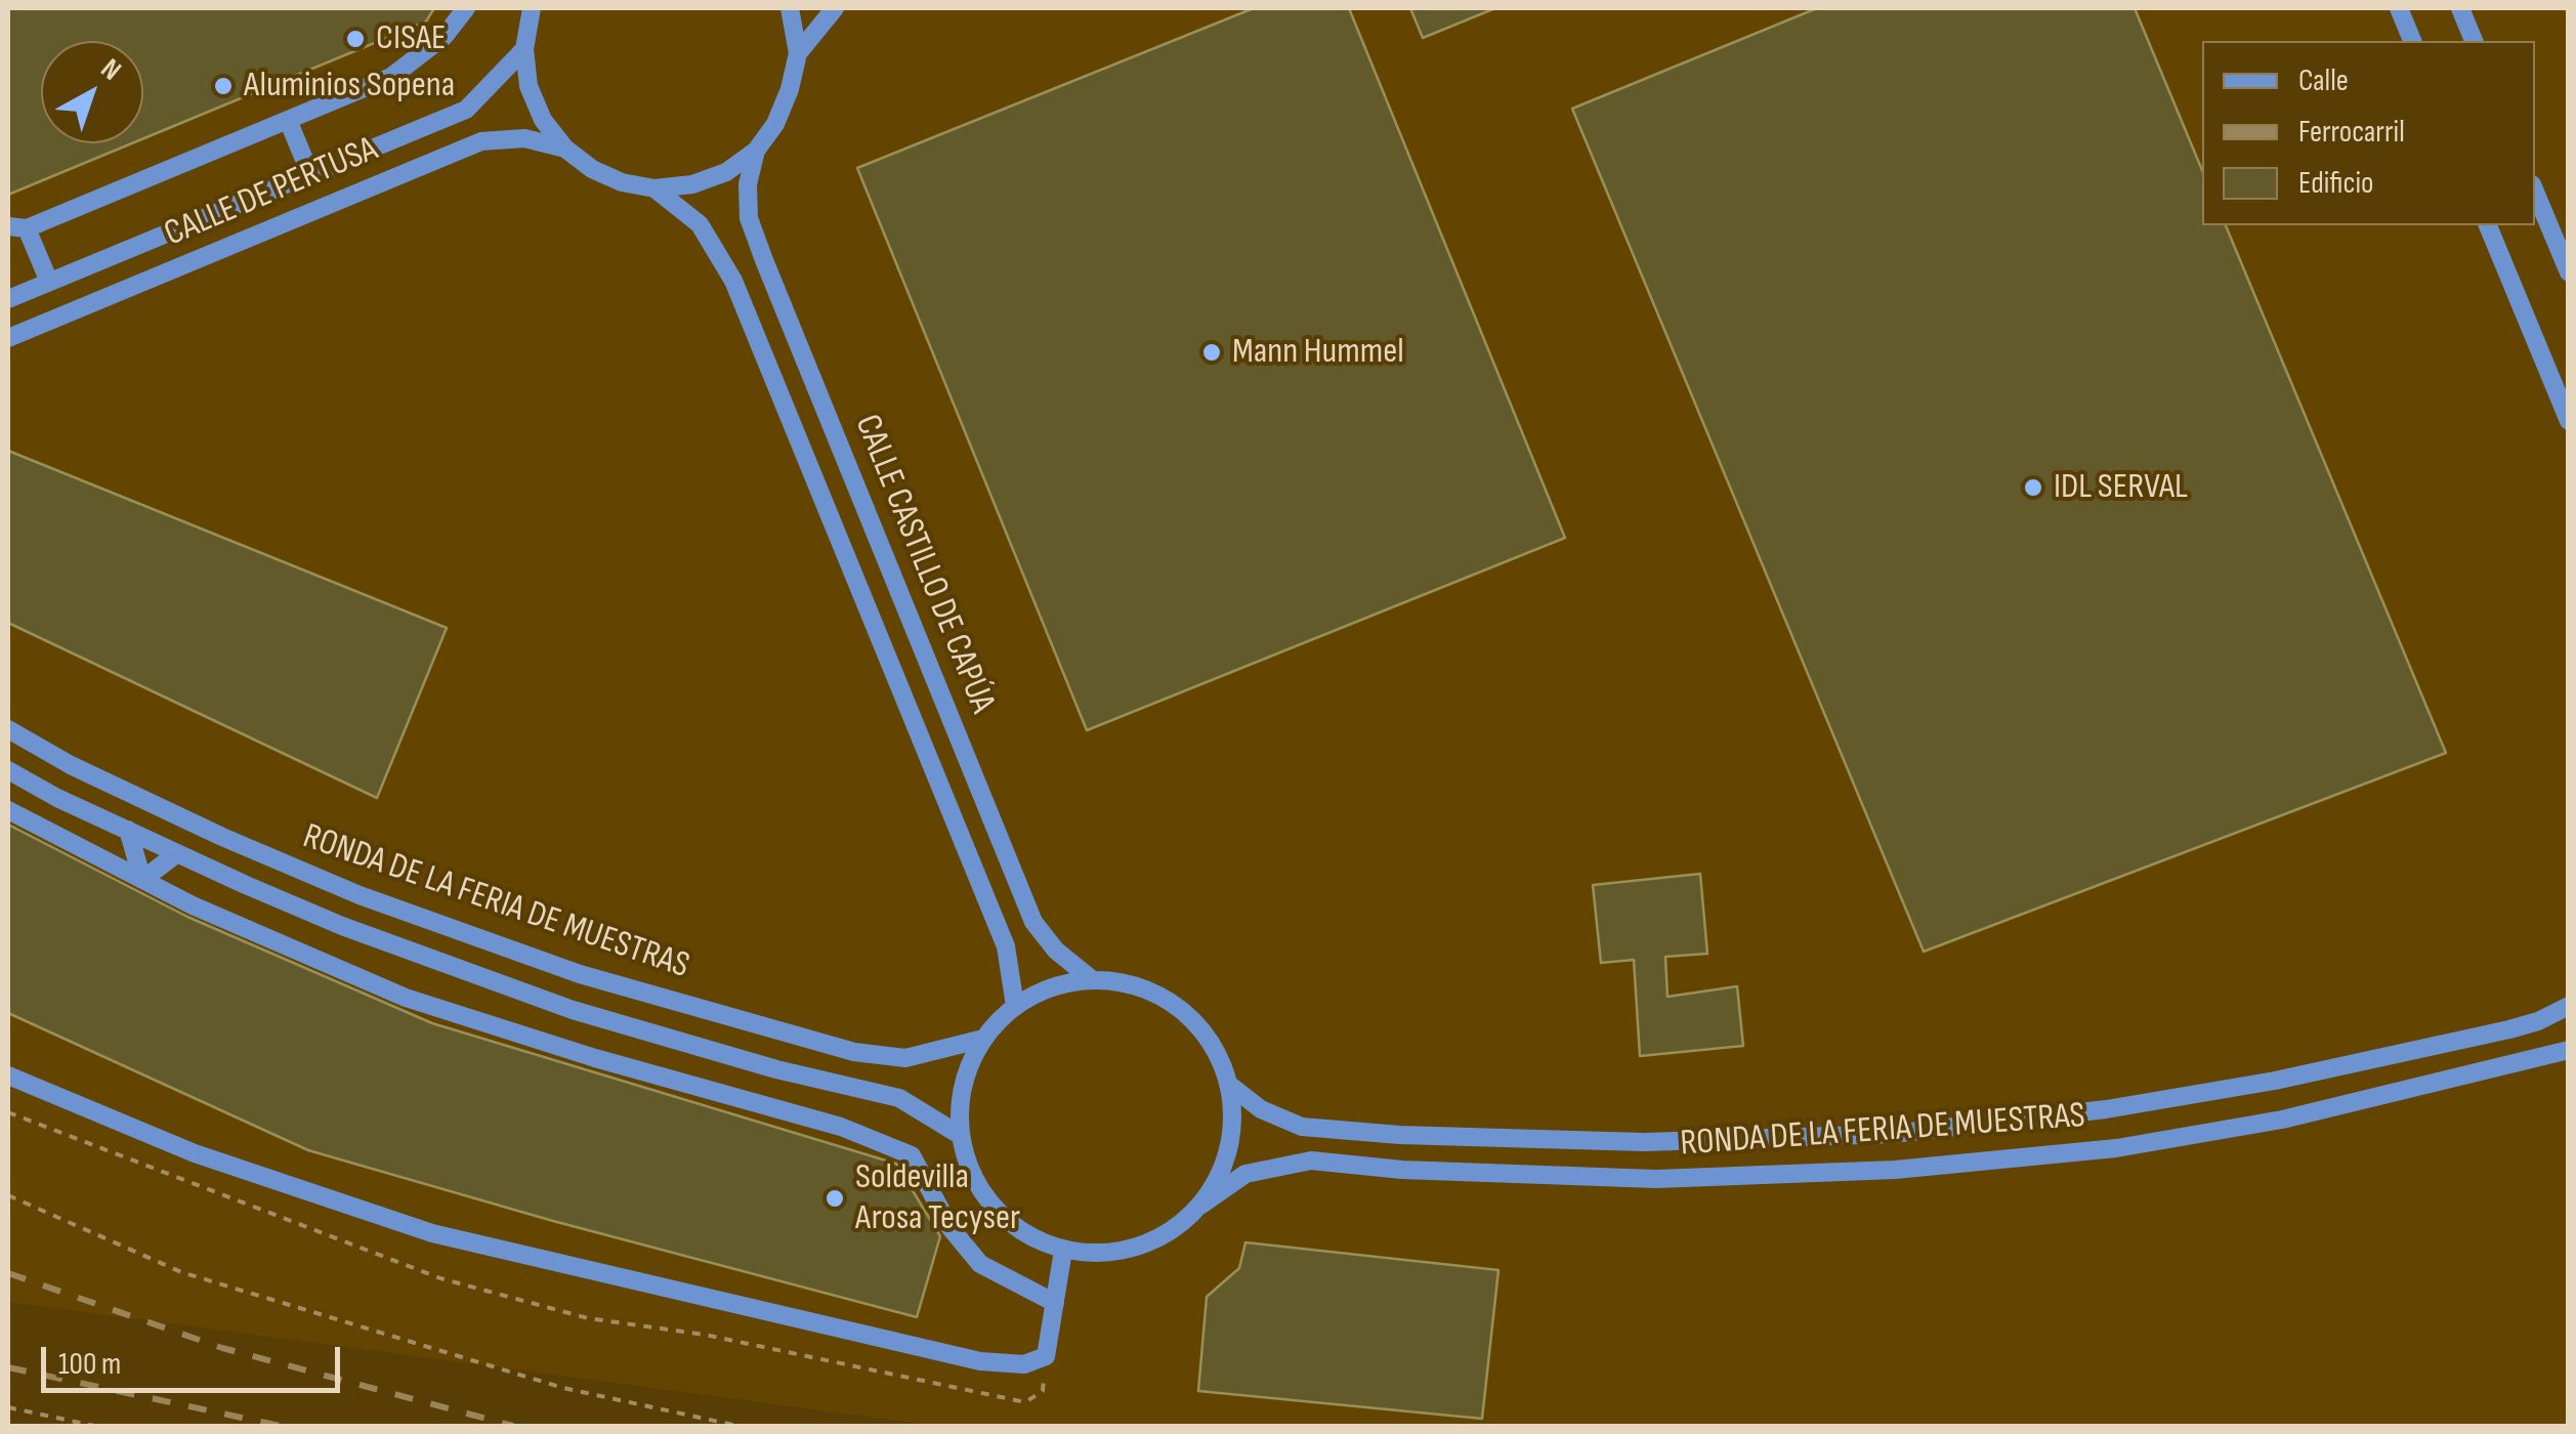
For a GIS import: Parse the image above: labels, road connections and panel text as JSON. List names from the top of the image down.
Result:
{
  "streets": {
    "street": ["CALLE DE PERTUSA", "CALLE CASTILLO DE CAPÚA", "RONDA DE LA FERIA DE MUESTRAS"]
  },
  "crossings": [
    ["CALLE CASTILLO DE CAPÚA", "RONDA DE LA FERIA DE MUESTRAS"]
  ],
  "places": [
    "CISAE",
    "Aluminios Sopena",
    "Mann Hummel",
    "IDL SERVAL",
    "Soldevilla Arosa Tecyser"
  ],
  "legend": ["Calle", "Ferrocarril", "Edificio"],
  "scale_bar": "100 m",
  "north": "top right"
}
